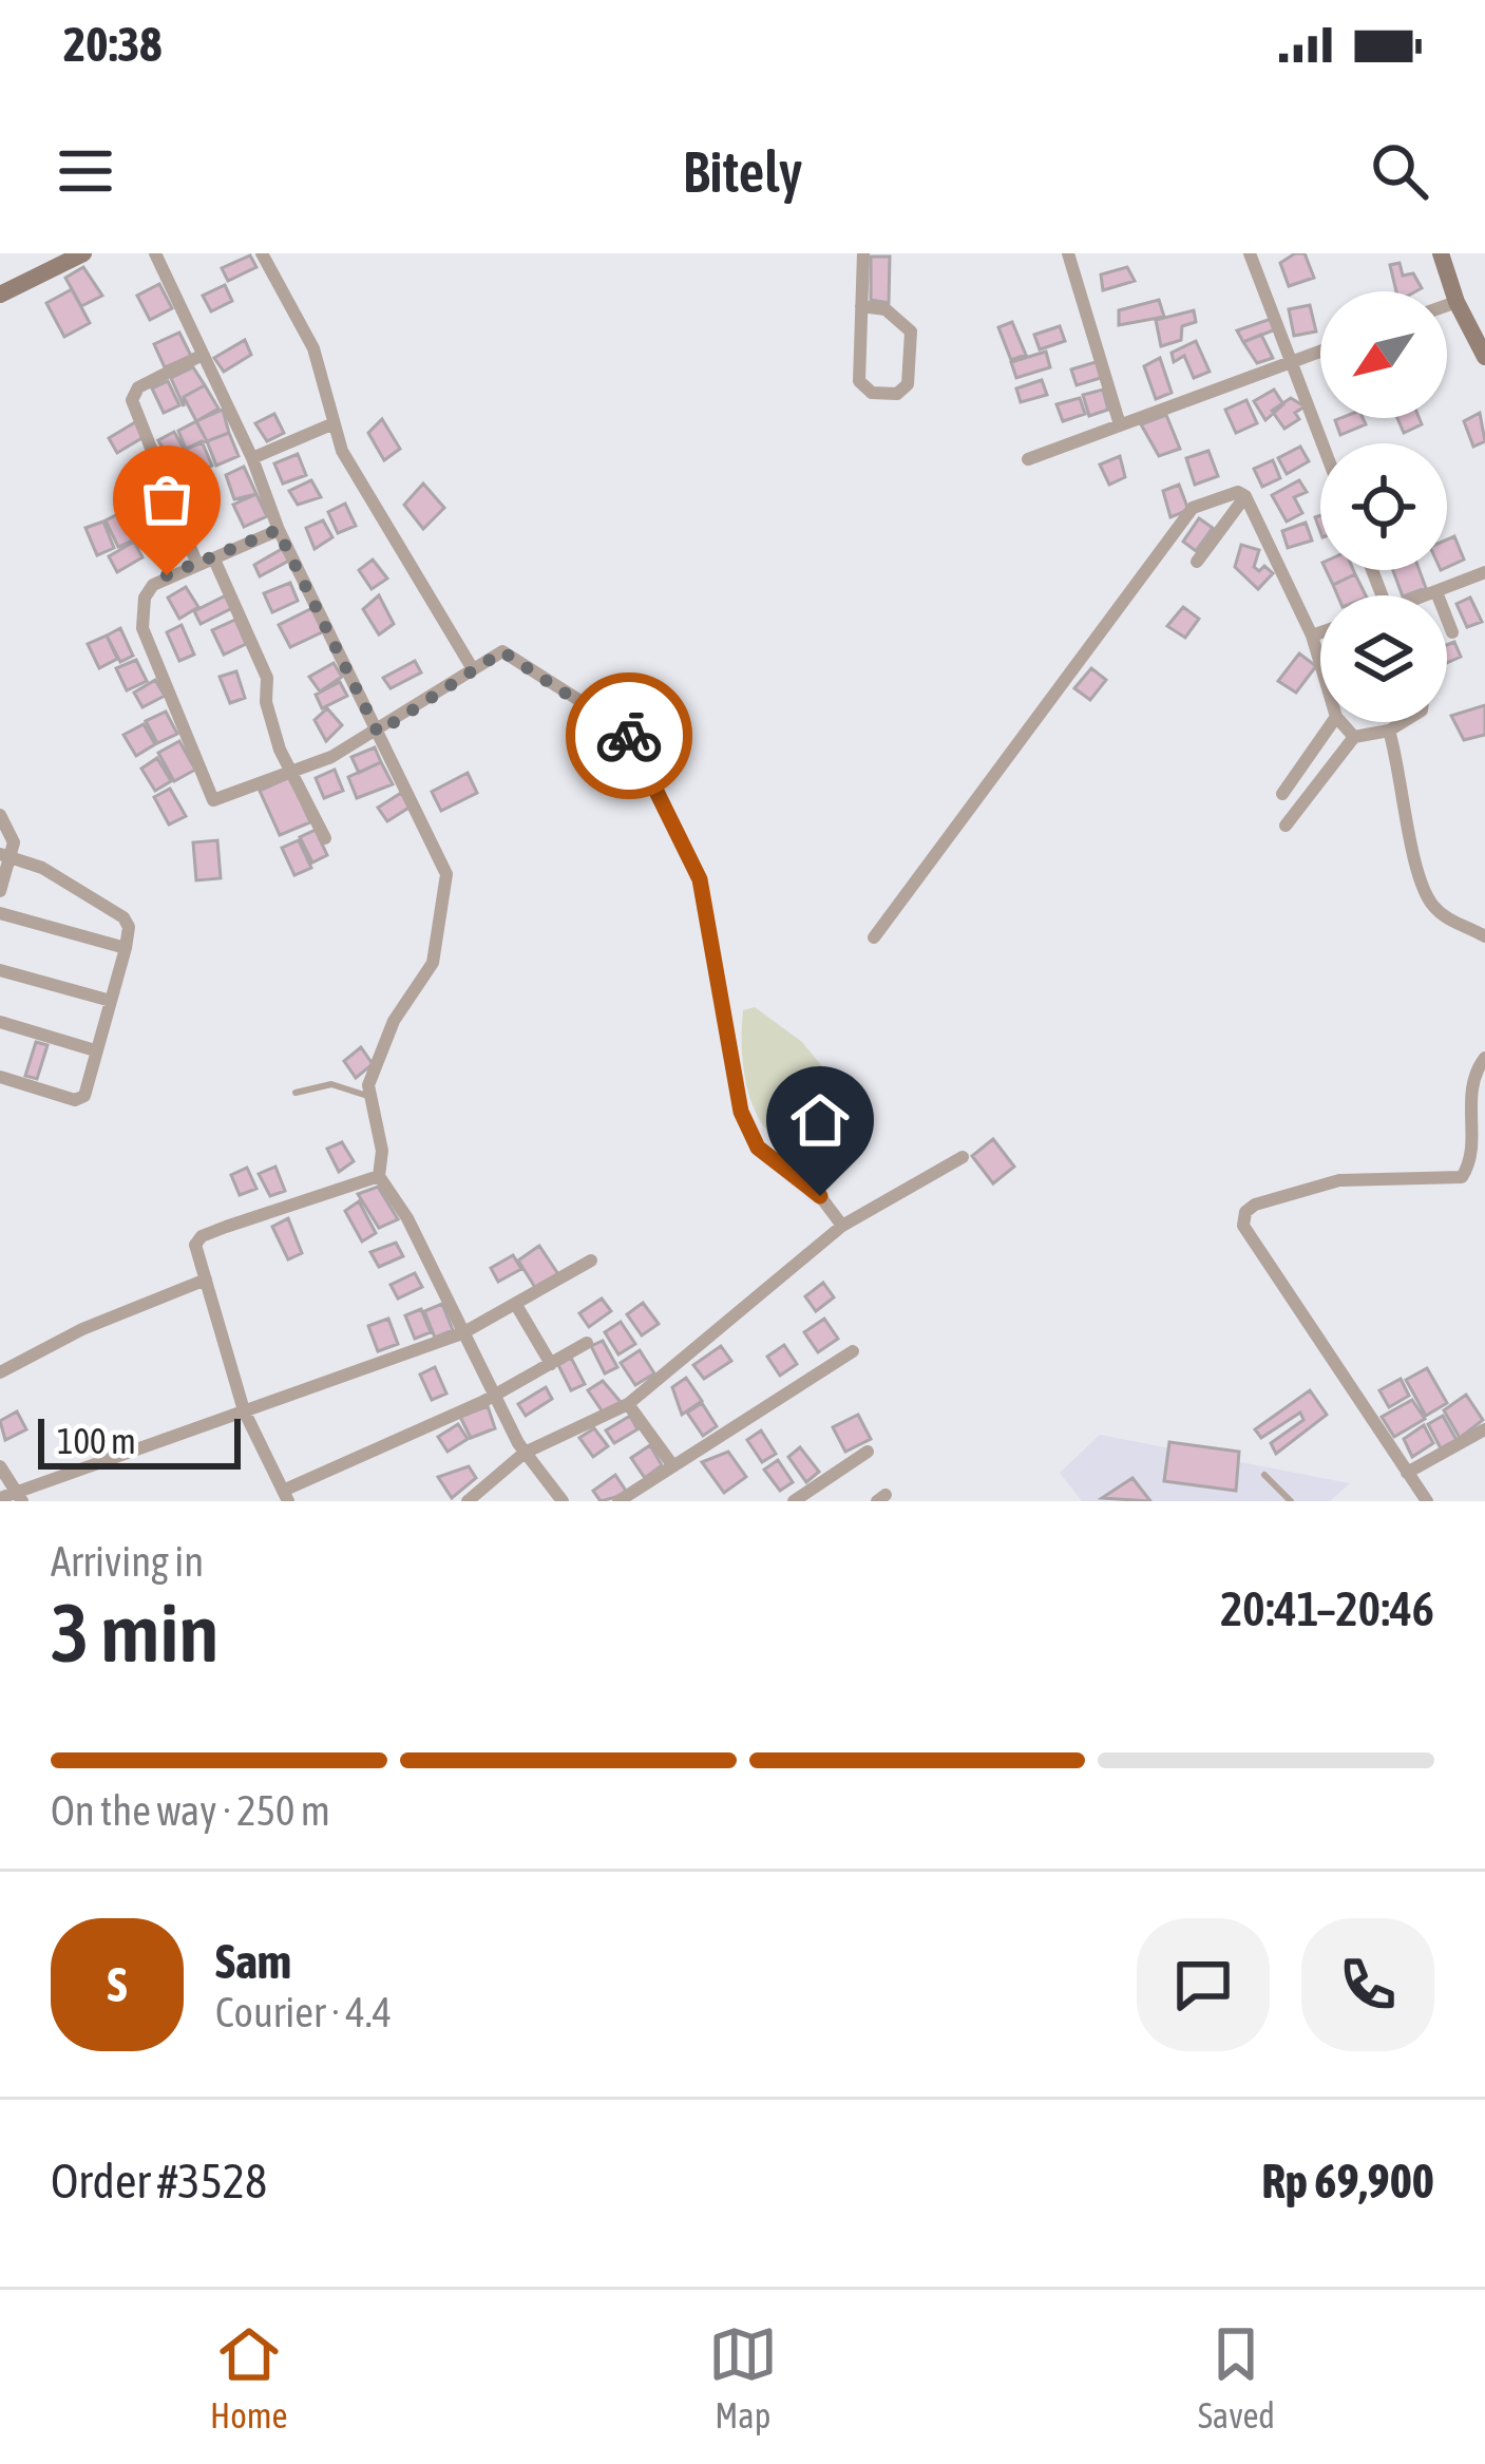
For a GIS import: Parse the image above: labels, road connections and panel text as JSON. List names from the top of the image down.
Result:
{
  "scale_bar": "100 m",
  "north": "bottom left",
  "page": {
    "status": "20:38",
    "header": "Bitely",
    "scale": "100 m",
    "heading": ["3 min", "Arriving in", "20:41–20:46"],
    "panel": [
      "Sam",
      "Courier · 4.4",
      "Order #3528",
      "Rp 69,900"
    ],
    "bar": "On the way · 250 m",
    "round": "S",
    "tabs": ["Home", "Map", "Saved"]
  }
}
